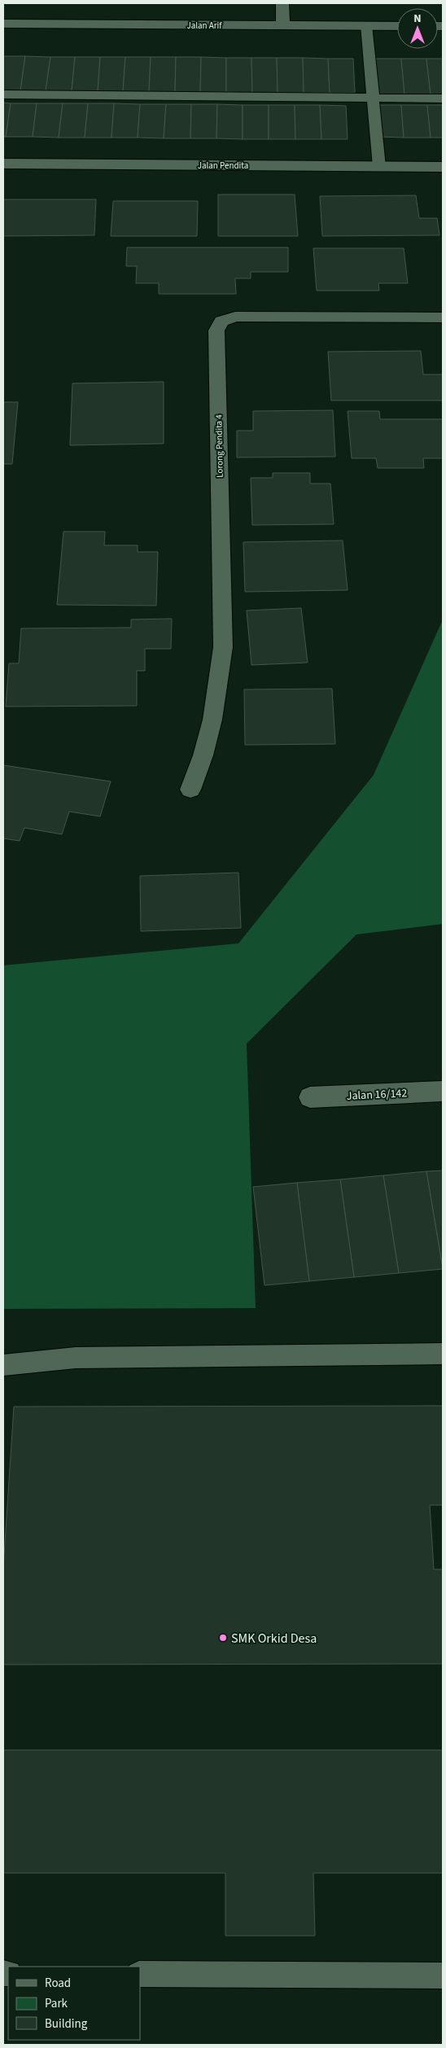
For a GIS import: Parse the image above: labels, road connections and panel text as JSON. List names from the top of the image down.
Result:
{
  "streets": {
    "street": [
      "Jalan Arif",
      "Jalan Pendita",
      "Lorong Pendita 4",
      "Jalan 16/142"
    ]
  },
  "places": ["SMK Orkid Desa"],
  "legend": ["Road", "Park", "Building"],
  "north": "top"
}
